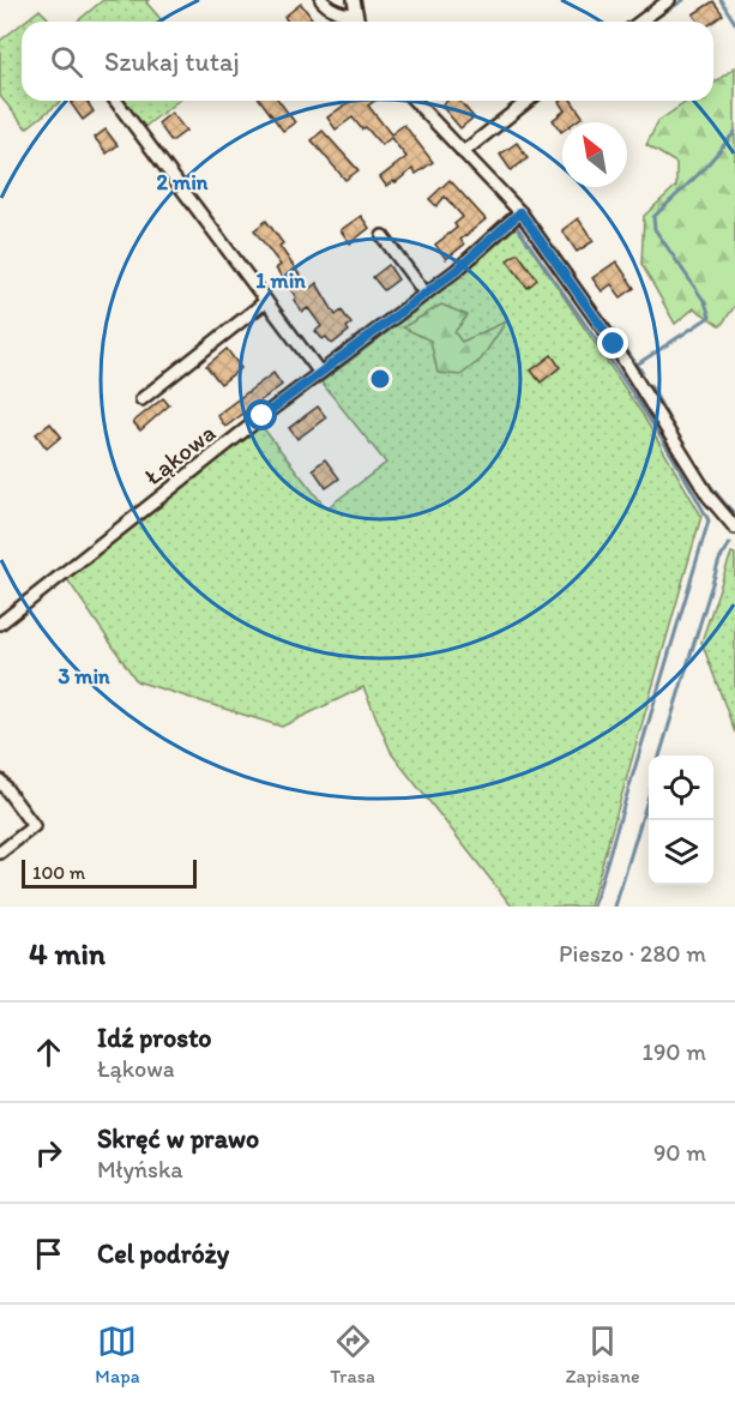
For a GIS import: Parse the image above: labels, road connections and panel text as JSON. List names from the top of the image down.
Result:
{
  "streets": {
    "street": ["Łąkowa"]
  },
  "scale_bar": "100 m",
  "north": "top left",
  "page": {
    "search": "Szukaj tutaj",
    "scale": "100 m",
    "heading": ["4 min", "Pieszo · 280 m"],
    "list": [
      ["Idź prosto", "Łąkowa", "190 m"],
      ["Skręć w prawo", "Młyńska", "90 m"],
      "Cel podróży"
    ],
    "nav": ["Mapa", "Trasa", "Zapisane"]
  },
  "rings": ["2 min", "1 min", "3 min"]
}
